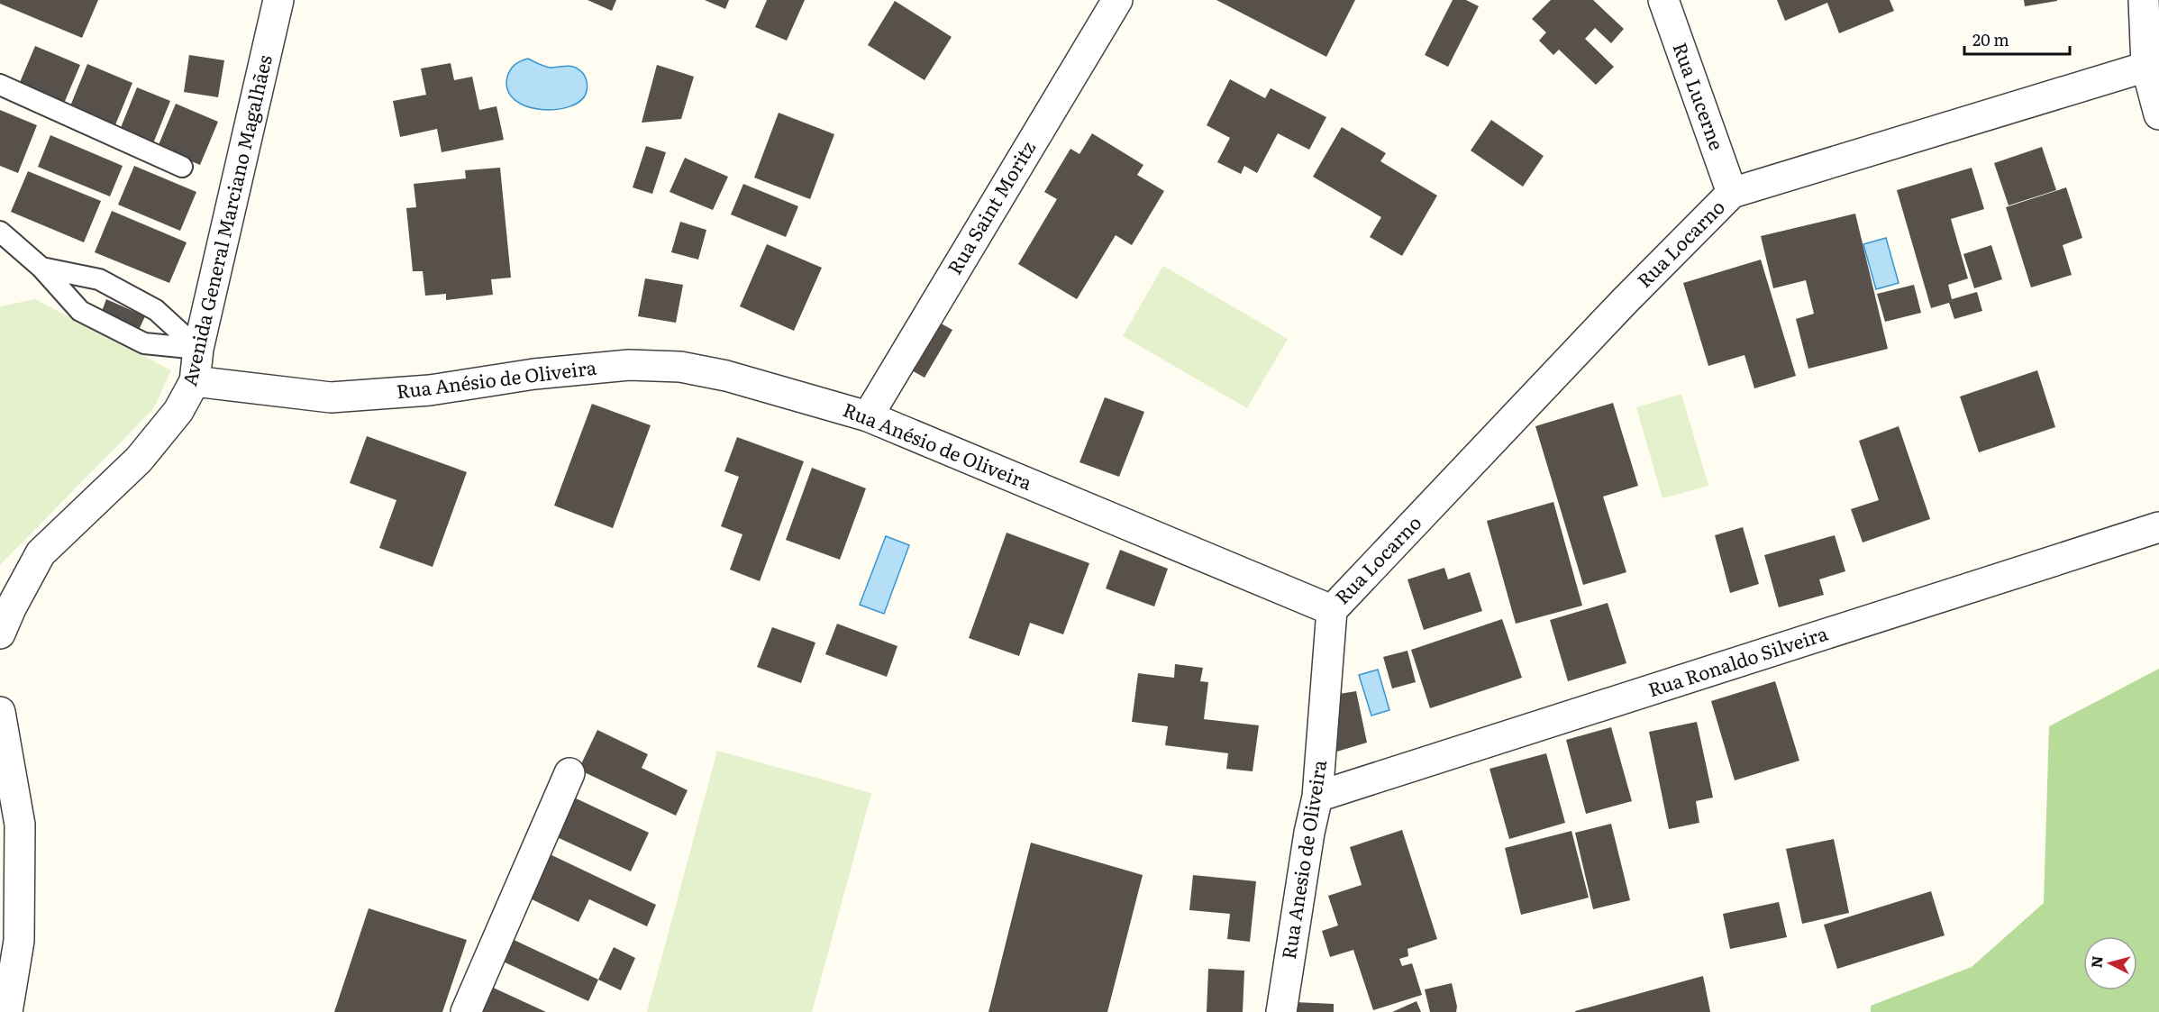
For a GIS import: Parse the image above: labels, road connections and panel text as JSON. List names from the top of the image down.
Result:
{
  "streets": {
    "street": [
      "Rua Lucerne",
      "Rua Saint Moritz",
      "Avenida General Marciano Magalhães",
      "Rua Locarno",
      "Rua Anésio de Oliveira",
      "Rua Ronaldo Silveira",
      "Rua Anesio de Oliveira"
    ]
  },
  "crossings": [
    ["Rua Lucerne", "Rua Locarno"],
    ["Rua Saint Moritz", "Rua Anésio de Oliveira"],
    ["Avenida General Marciano Magalhães", "Rua Anésio de Oliveira"],
    ["Rua Locarno", "Rua Anésio de Oliveira"],
    ["Rua Locarno", "Rua Anesio de Oliveira"],
    ["Rua Anésio de Oliveira", "Rua Anesio de Oliveira"],
    ["Rua Ronaldo Silveira", "Rua Anesio de Oliveira"]
  ],
  "scale_bar": "20 m",
  "north": "left"
}
